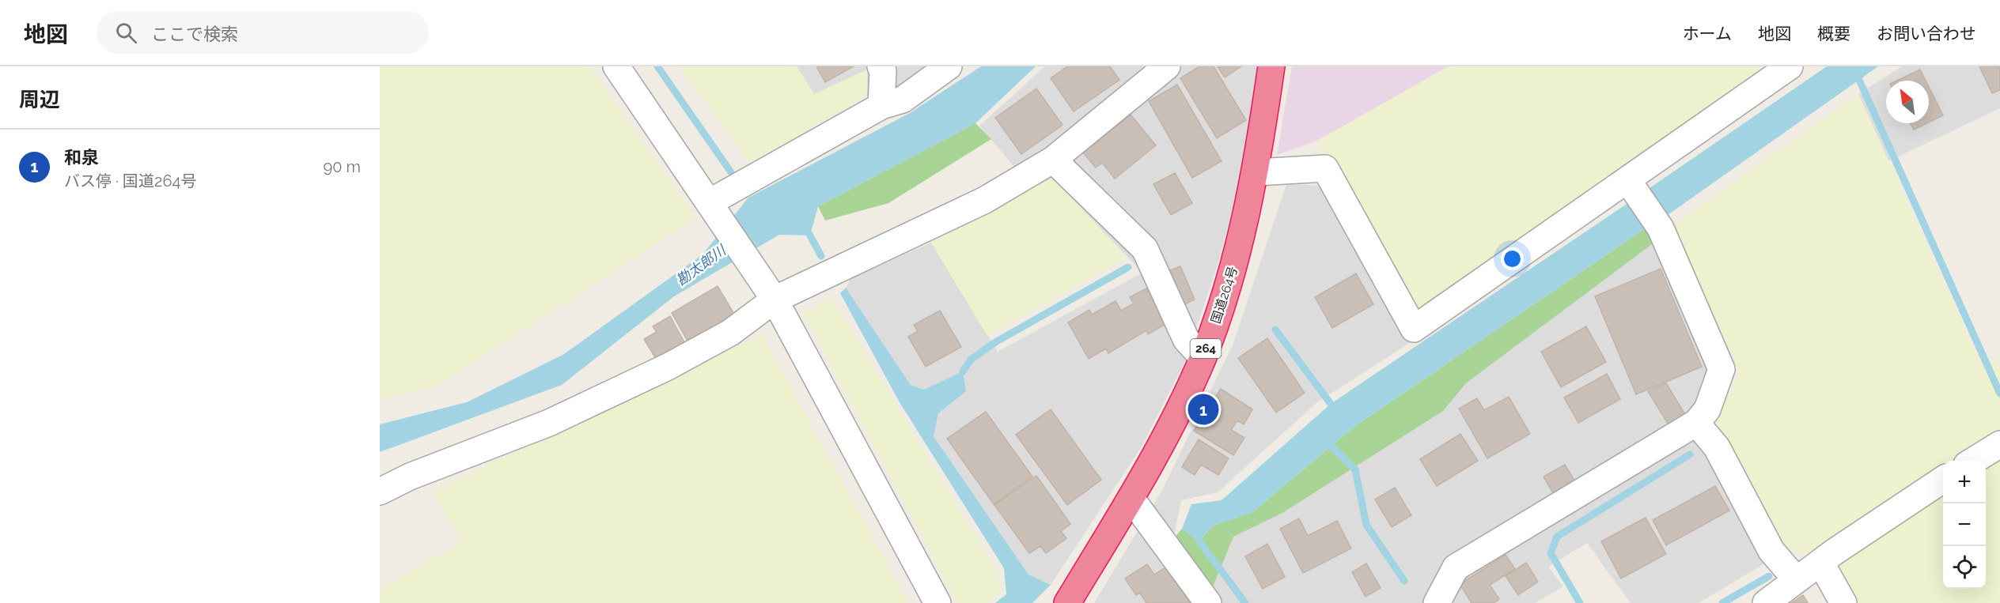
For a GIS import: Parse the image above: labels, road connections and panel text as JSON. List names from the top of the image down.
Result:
{
  "streets": {
    "highway": ["国道264号", "264"]
  },
  "water": ["勘太郎川"],
  "north": "top left",
  "page": {
    "header": "地図",
    "search": "ここで検索",
    "nav": [
      "ホーム",
      "地図",
      "概要",
      "お問い合わせ"
    ],
    "heading": "周辺",
    "list": [
      {
        "mark": "1",
        "name": "和泉",
        "note": "バス停 · 国道264号",
        "value": "90 m"
      }
    ],
    "pins": "1",
    "map_buttons": ["+", "−"]
  }
}
